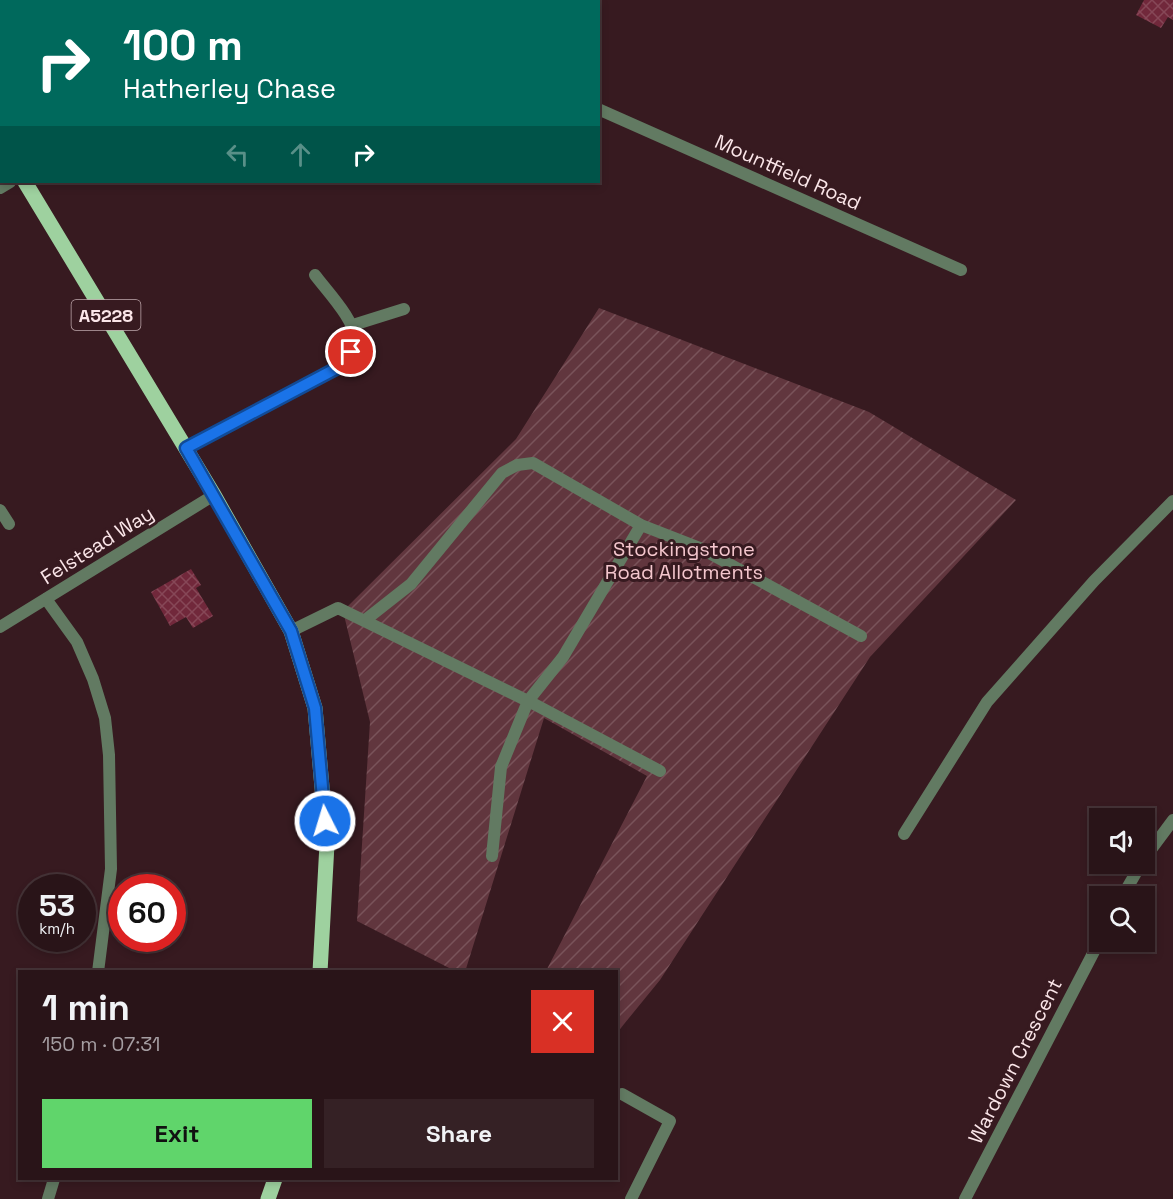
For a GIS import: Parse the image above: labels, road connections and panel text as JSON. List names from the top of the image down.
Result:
{
  "streets": {
    "main road": ["A5228"],
    "street": ["Mountfield Road", "Felstead Way", "Wardown Crescent"]
  },
  "crossings": [
    ["A5228", "Felstead Way"]
  ],
  "parks": ["Stockingstone Road Allotments"],
  "page": {
    "turn": ["100 m", "Hatherley Chase"],
    "speed": "53 km/h",
    "limit": "60",
    "heading": ["1 min", "150 m · 07:31"],
    "buttons": ["Exit", "Share"]
  }
}
